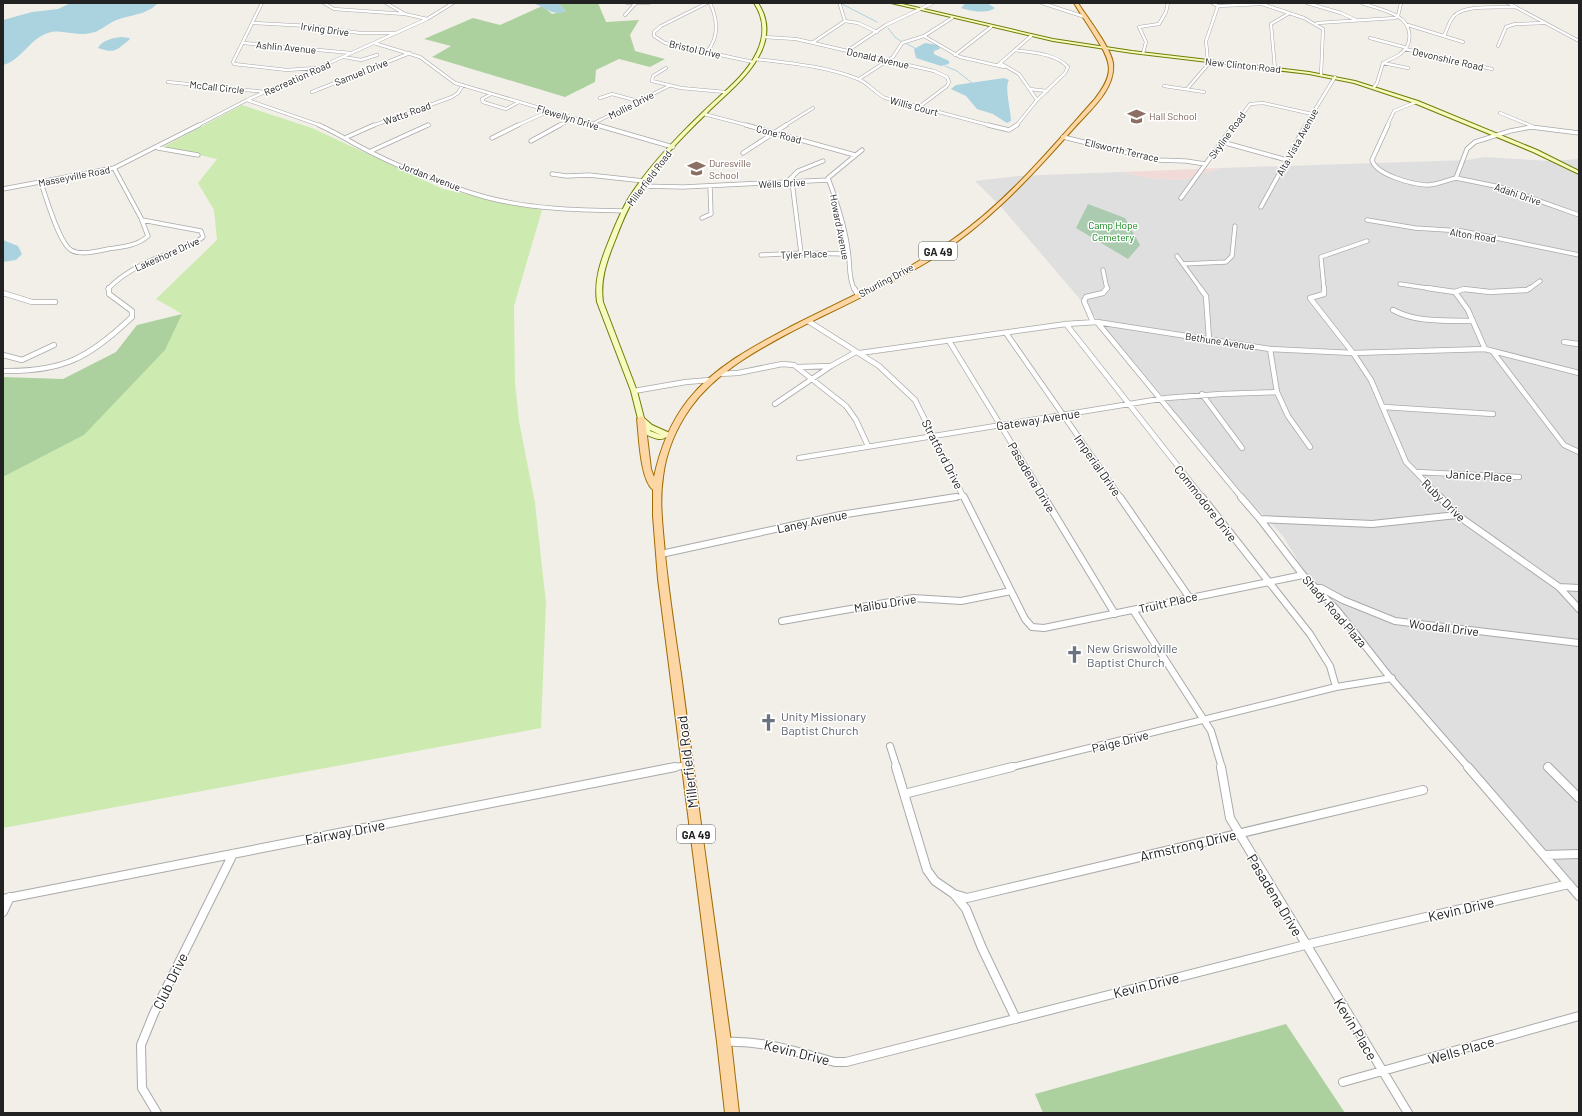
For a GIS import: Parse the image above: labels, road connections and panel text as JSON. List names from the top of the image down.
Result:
{
  "streets": {
    "main road": [
      "New Clinton Road",
      "Millerfield Road",
      "GA 49",
      "Shurling Drive"
    ],
    "street": [
      "Irving Drive",
      "Ashlin Avenue",
      "Bristol Drive",
      "Donald Avenue",
      "Devonshire Road",
      "Samuel Drive",
      "Recreation Road",
      "McCall Circle",
      "Mollie Drive",
      "Willis Court",
      "Watts Road",
      "Flewellyn Drive",
      "Cone Road",
      "Skyline Road",
      "Alta Vista Avenue",
      "Ellsworth Terrace",
      "Masseyville Road",
      "Jordan Avenue",
      "Wells Drive",
      "Adahi Drive",
      "Howard Avenue",
      "Alton Road",
      "Lakeshore Drive",
      "Tyler Place",
      "Bethune Avenue",
      "Gateway Avenue",
      "Stratford Drive",
      "Imperial Drive",
      "Janice Place",
      "Pasadena Drive",
      "Ruby Drive",
      "Commodore Drive",
      "Laney Avenue",
      "Truitt Place",
      "Malibu Drive",
      "Shady Road Plaza",
      "Woodall Drive",
      "Paige Drive",
      "Fairway Drive",
      "Armstrong Drive",
      "Kevin Drive",
      "Club Drive",
      "Kevin Place",
      "Wells Place"
    ]
  },
  "crossings": [
    ["Irving Drive", "Recreation Road"],
    ["Ashlin Avenue", "Recreation Road"],
    ["Bristol Drive", "Willis Court"],
    ["Bristol Drive", "Millerfield Road"],
    ["Donald Avenue", "Willis Court"],
    ["Donald Avenue", "Millerfield Road"],
    ["New Clinton Road", "Alta Vista Avenue"],
    ["New Clinton Road", "Shurling Drive"],
    ["Samuel Drive", "Flewellyn Drive"],
    ["Recreation Road", "McCall Circle"],
    ["Recreation Road", "Flewellyn Drive"],
    ["Recreation Road", "Masseyville Road"],
    ["Recreation Road", "Jordan Avenue"],
    ["Mollie Drive", "Flewellyn Drive"],
    ["Willis Court", "Millerfield Road"],
    ["Watts Road", "Flewellyn Drive"],
    ["Watts Road", "Jordan Avenue"],
    ["Flewellyn Drive", "Millerfield Road"],
    ["Cone Road", "Millerfield Road"],
    ["Cone Road", "Howard Avenue"],
    ["Skyline Road", "Alta Vista Avenue"],
    ["Skyline Road", "Ellsworth Terrace"],
    ["Ellsworth Terrace", "Shurling Drive"],
    ["Masseyville Road", "Lakeshore Drive"],
    ["Jordan Avenue", "Millerfield Road"],
    ["Millerfield Road", "Wells Drive"],
    ["Millerfield Road", "Shurling Drive"],
    ["Millerfield Road", "Laney Avenue"],
    ["Millerfield Road", "Fairway Drive"],
    ["Millerfield Road", "Kevin Drive"],
    ["Wells Drive", "Howard Avenue"],
    ["Howard Avenue", "Tyler Place"],
    ["Howard Avenue", "Shurling Drive"],
    ["Shurling Drive", "Bethune Avenue"],
    ["Shurling Drive", "Stratford Drive"],
    ["Bethune Avenue", "Stratford Drive"],
    ["Bethune Avenue", "Imperial Drive"],
    ["Bethune Avenue", "Pasadena Drive"],
    ["Bethune Avenue", "Ruby Drive"],
    ["Bethune Avenue", "Commodore Drive"],
    ["Bethune Avenue", "Shady Road Plaza"],
    ["Gateway Avenue", "Stratford Drive"],
    ["Gateway Avenue", "Imperial Drive"],
    ["Gateway Avenue", "Pasadena Drive"],
    ["Gateway Avenue", "Commodore Drive"],
    ["Gateway Avenue", "Shady Road Plaza"],
    ["Stratford Drive", "Laney Avenue"],
    ["Stratford Drive", "Truitt Place"],
    ["Stratford Drive", "Malibu Drive"],
    ["Imperial Drive", "Truitt Place"],
    ["Janice Place", "Ruby Drive"],
    ["Pasadena Drive", "Truitt Place"],
    ["Pasadena Drive", "Paige Drive"],
    ["Pasadena Drive", "Armstrong Drive"],
    ["Pasadena Drive", "Kevin Drive"],
    ["Pasadena Drive", "Kevin Place"],
    ["Commodore Drive", "Truitt Place"],
    ["Commodore Drive", "Paige Drive"],
    ["Truitt Place", "Shady Road Plaza"],
    ["Shady Road Plaza", "Woodall Drive"],
    ["Shady Road Plaza", "Paige Drive"],
    ["Shady Road Plaza", "Kevin Drive"],
    ["Fairway Drive", "Club Drive"],
    ["Kevin Drive", "Kevin Place"],
    ["Kevin Place", "Wells Place"]
  ],
  "parks": ["Camp Hope Cemetery"],
  "places": {
    "school or university": ["Hall School", "Duresville School"],
    "church": ["New Griswoldville Baptist Church", "Unity Missionary Baptist Church"]
  }
}
